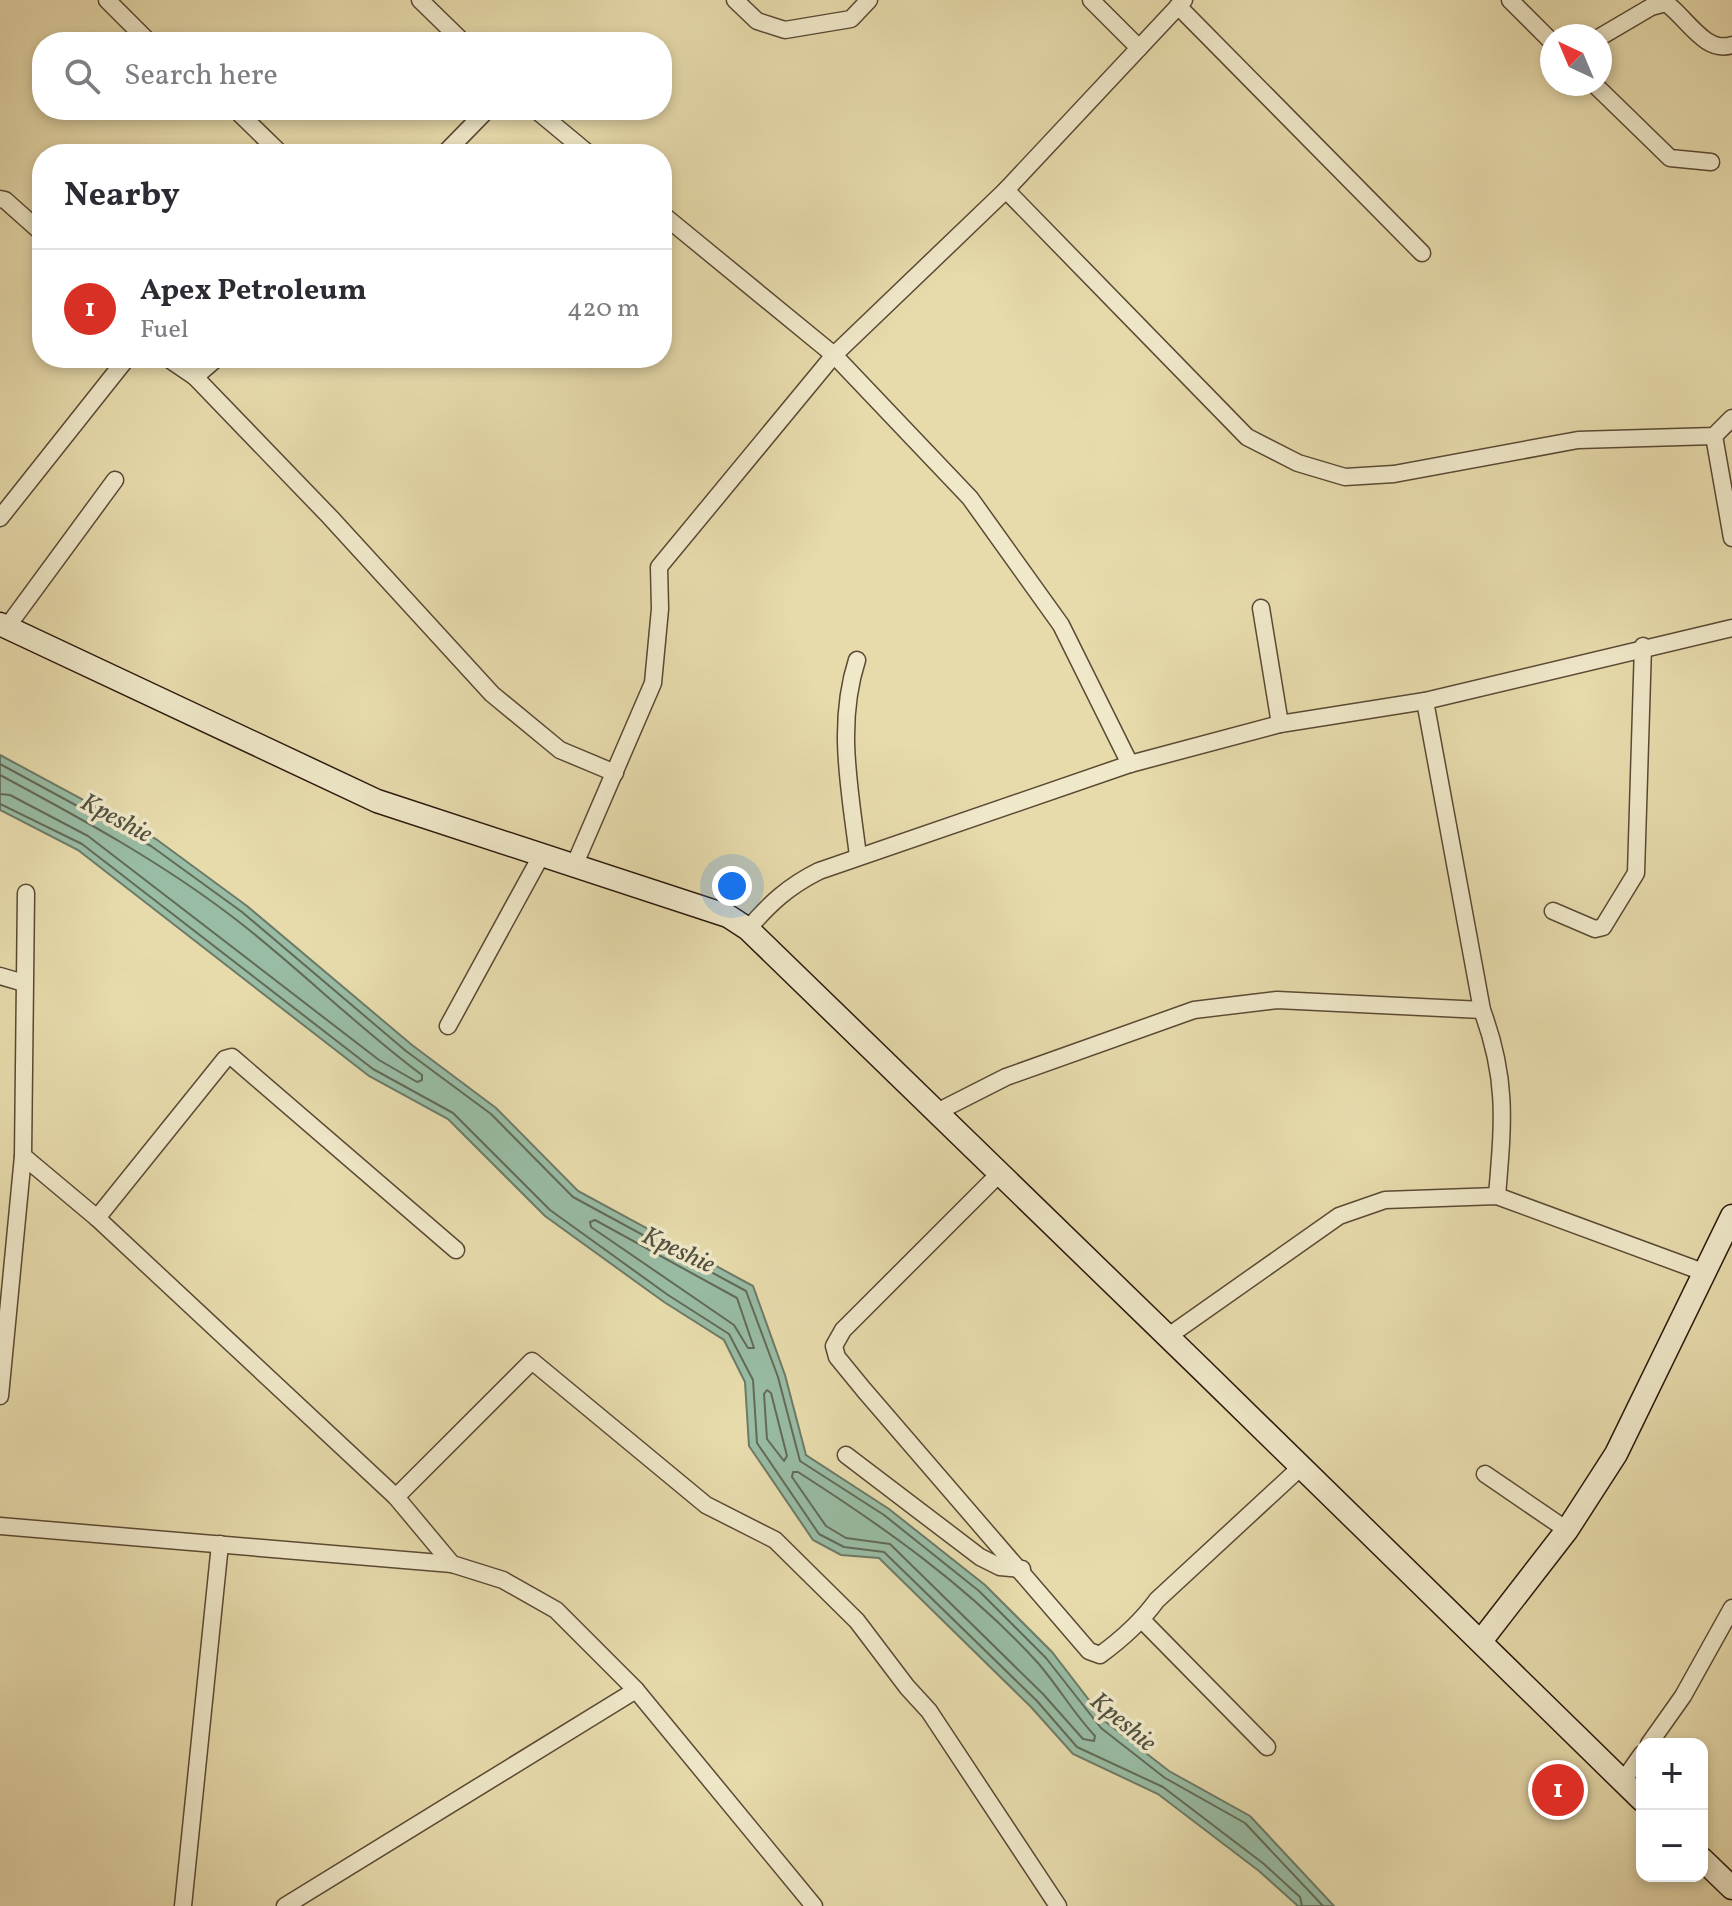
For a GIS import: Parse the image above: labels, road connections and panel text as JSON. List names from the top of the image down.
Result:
{
  "water": ["Kpeshie"],
  "north": "top left",
  "page": {
    "search": "Search here",
    "heading": "Nearby",
    "list": [
      {
        "mark": "1",
        "name": "Apex Petroleum",
        "note": "Fuel",
        "value": "420 m"
      }
    ],
    "map_buttons": ["+", "−"],
    "pins": "1"
  }
}
